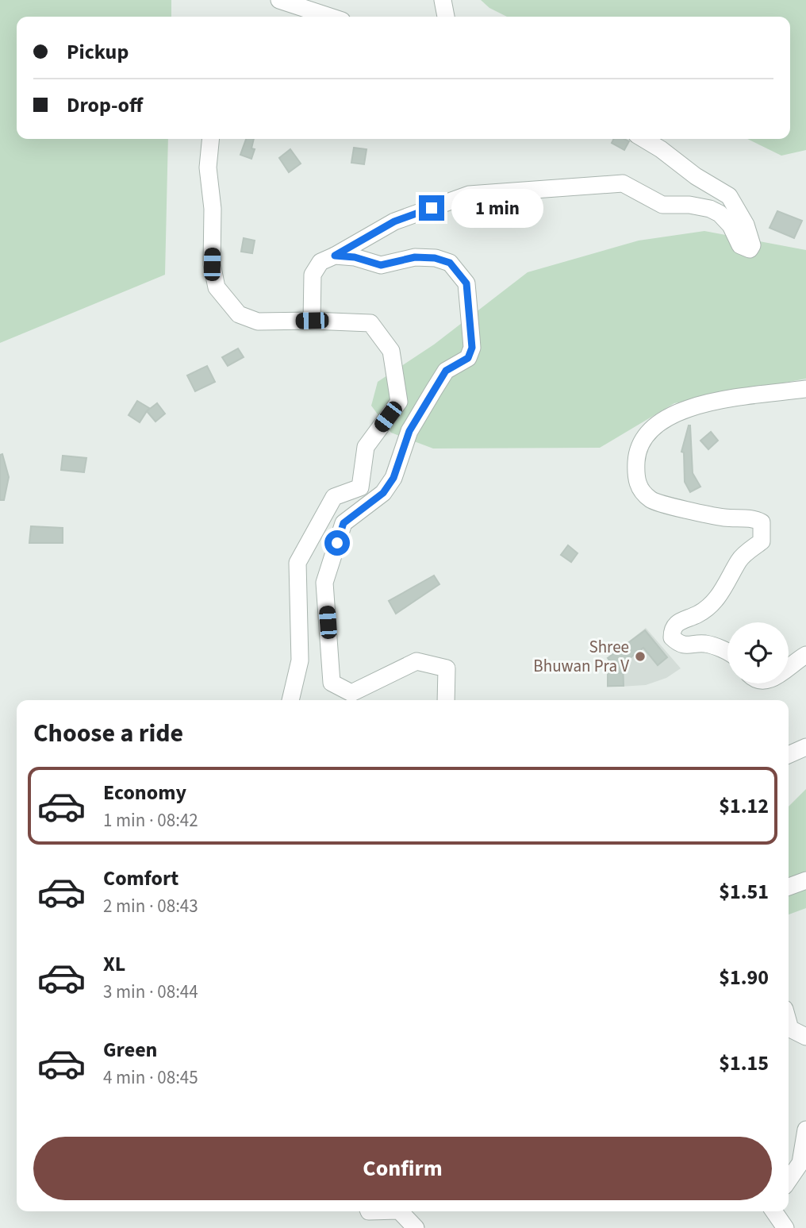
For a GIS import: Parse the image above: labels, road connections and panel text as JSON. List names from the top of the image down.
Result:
{
  "places": ["Shree Bhuwan Pra V"],
  "page": {
    "banner": ["Pickup", "Drop-off"],
    "bubble": "1 min",
    "heading": "Choose a ride",
    "list": [
      {
        "name": "Economy",
        "note": "1 min · 08:42",
        "value": "$1.12"
      },
      {
        "name": "Comfort",
        "note": "2 min · 08:43",
        "value": "$1.51"
      },
      {
        "name": "XL",
        "note": "3 min · 08:44",
        "value": "$1.90"
      },
      {
        "name": "Green",
        "note": "4 min · 08:45",
        "value": "$1.15"
      }
    ],
    "buttons": "Confirm"
  }
}
